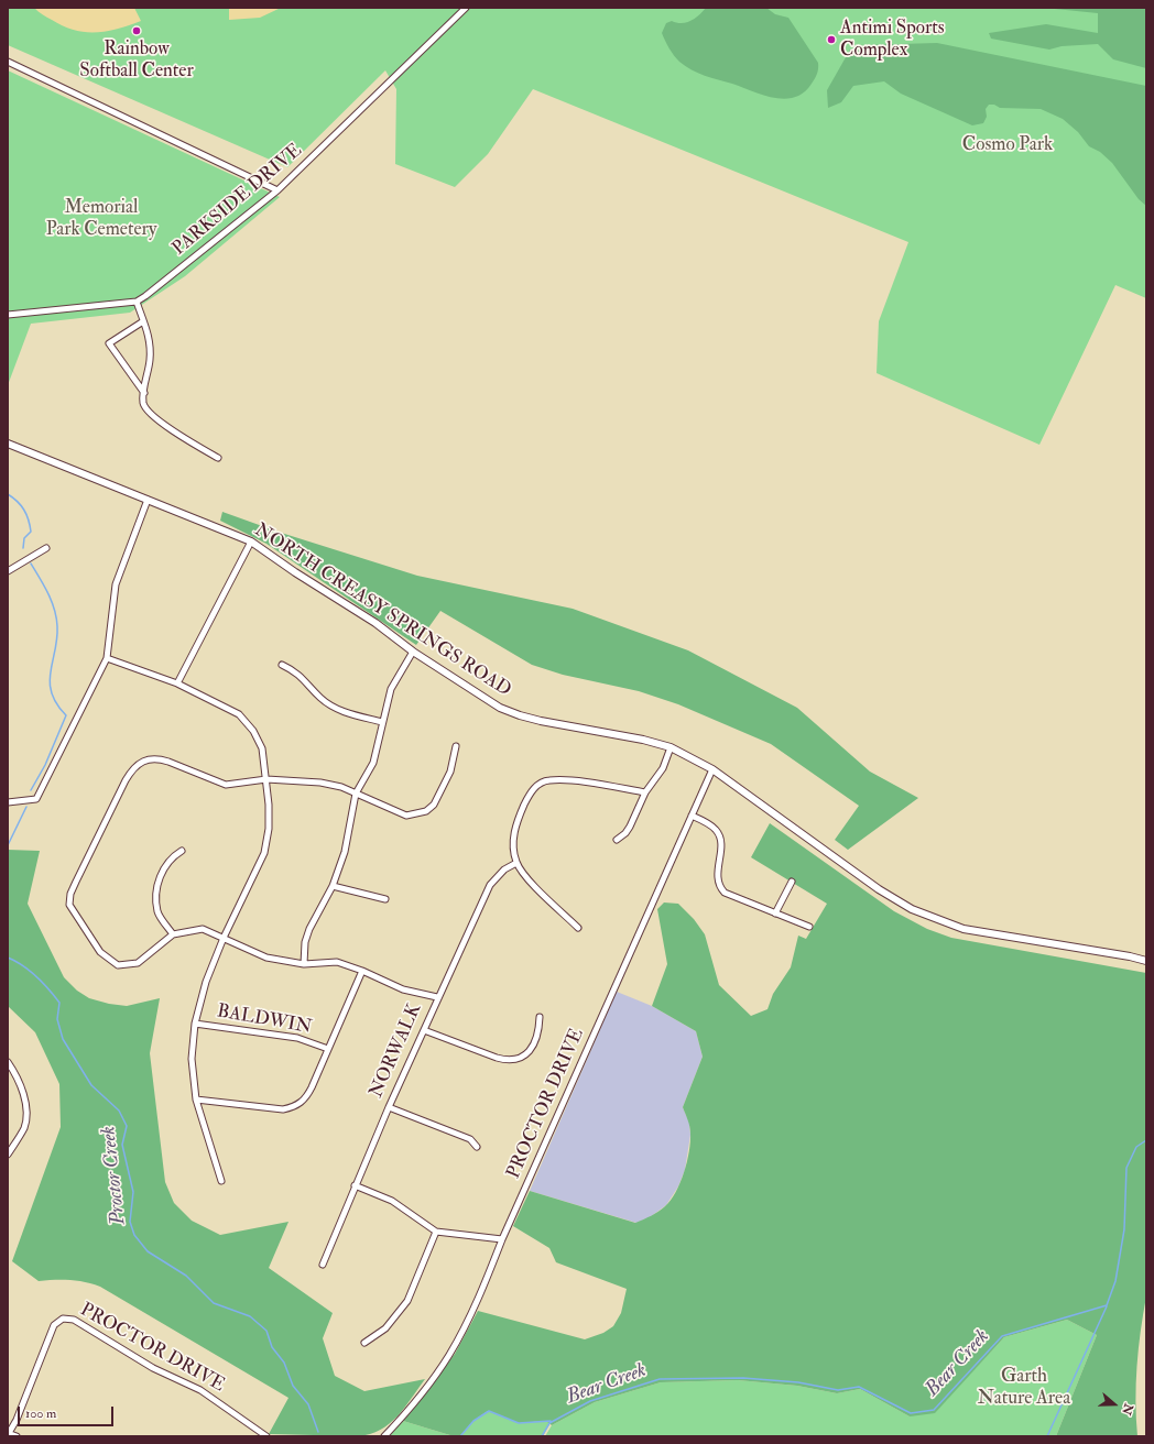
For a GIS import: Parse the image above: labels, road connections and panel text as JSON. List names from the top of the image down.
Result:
{
  "streets": {
    "street": [
      "PARKSIDE DRIVE",
      "NORTH CREASY SPRINGS ROAD",
      "BALDWIN",
      "NORWALK",
      "PROCTOR DRIVE"
    ]
  },
  "crossings": [
    ["NORTH CREASY SPRINGS ROAD", "PROCTOR DRIVE"]
  ],
  "water": ["Proctor Creek", "Bear Creek"],
  "parks": ["Cosmo Park", "Memorial Park Cemetery", "Garth Nature Area"],
  "places": ["Rainbow Softball Center", "Antimi Sports Complex"],
  "scale_bar": "100 m",
  "north": "right"
}
